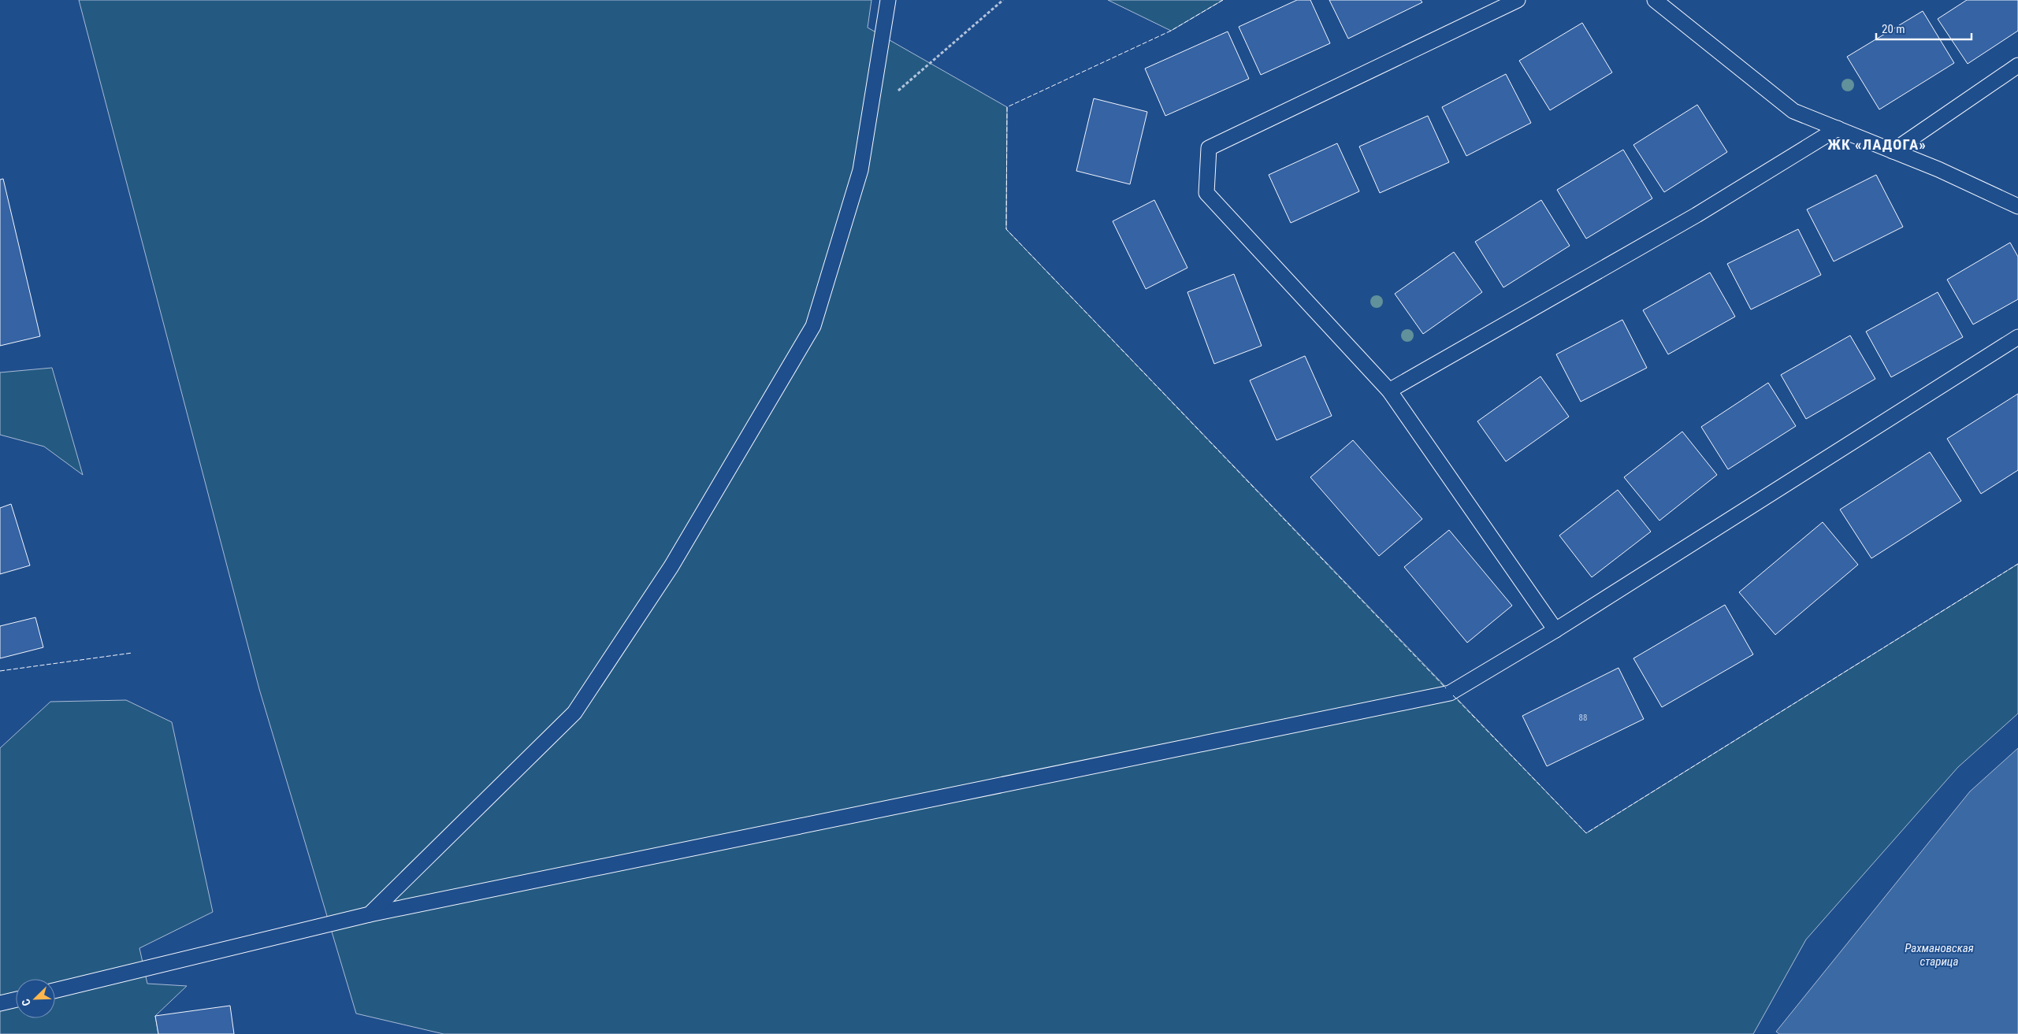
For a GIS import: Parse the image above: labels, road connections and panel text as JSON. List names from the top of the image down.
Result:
{
  "districts": ["ЖК «ЛАДОГА»"],
  "water": ["Рахмановская старица"],
  "house_numbers": ["88"],
  "scale_bar": "20 m",
  "north": "bottom left"
}
